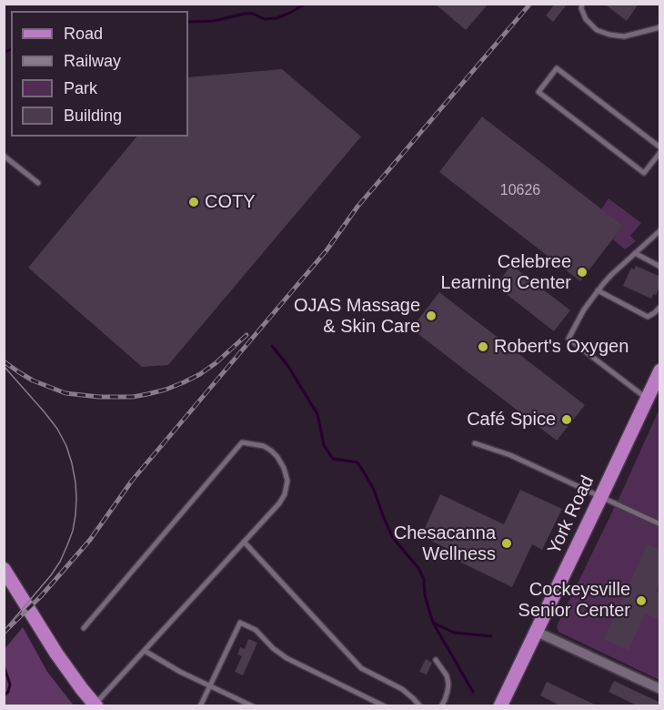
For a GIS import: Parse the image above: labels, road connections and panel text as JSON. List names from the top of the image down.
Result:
{
  "streets": {
    "main road": ["York Road"]
  },
  "places": [
    "COTY",
    "Celebree Learning Center",
    "OJAS Massage & Skin Care",
    "Robert's Oxygen",
    "Café Spice",
    "Chesacanna Wellness",
    "Cockeysville Senior Center"
  ],
  "house_numbers": ["10626"],
  "legend": [
    "Road",
    "Railway",
    "Park",
    "Building"
  ]
}
